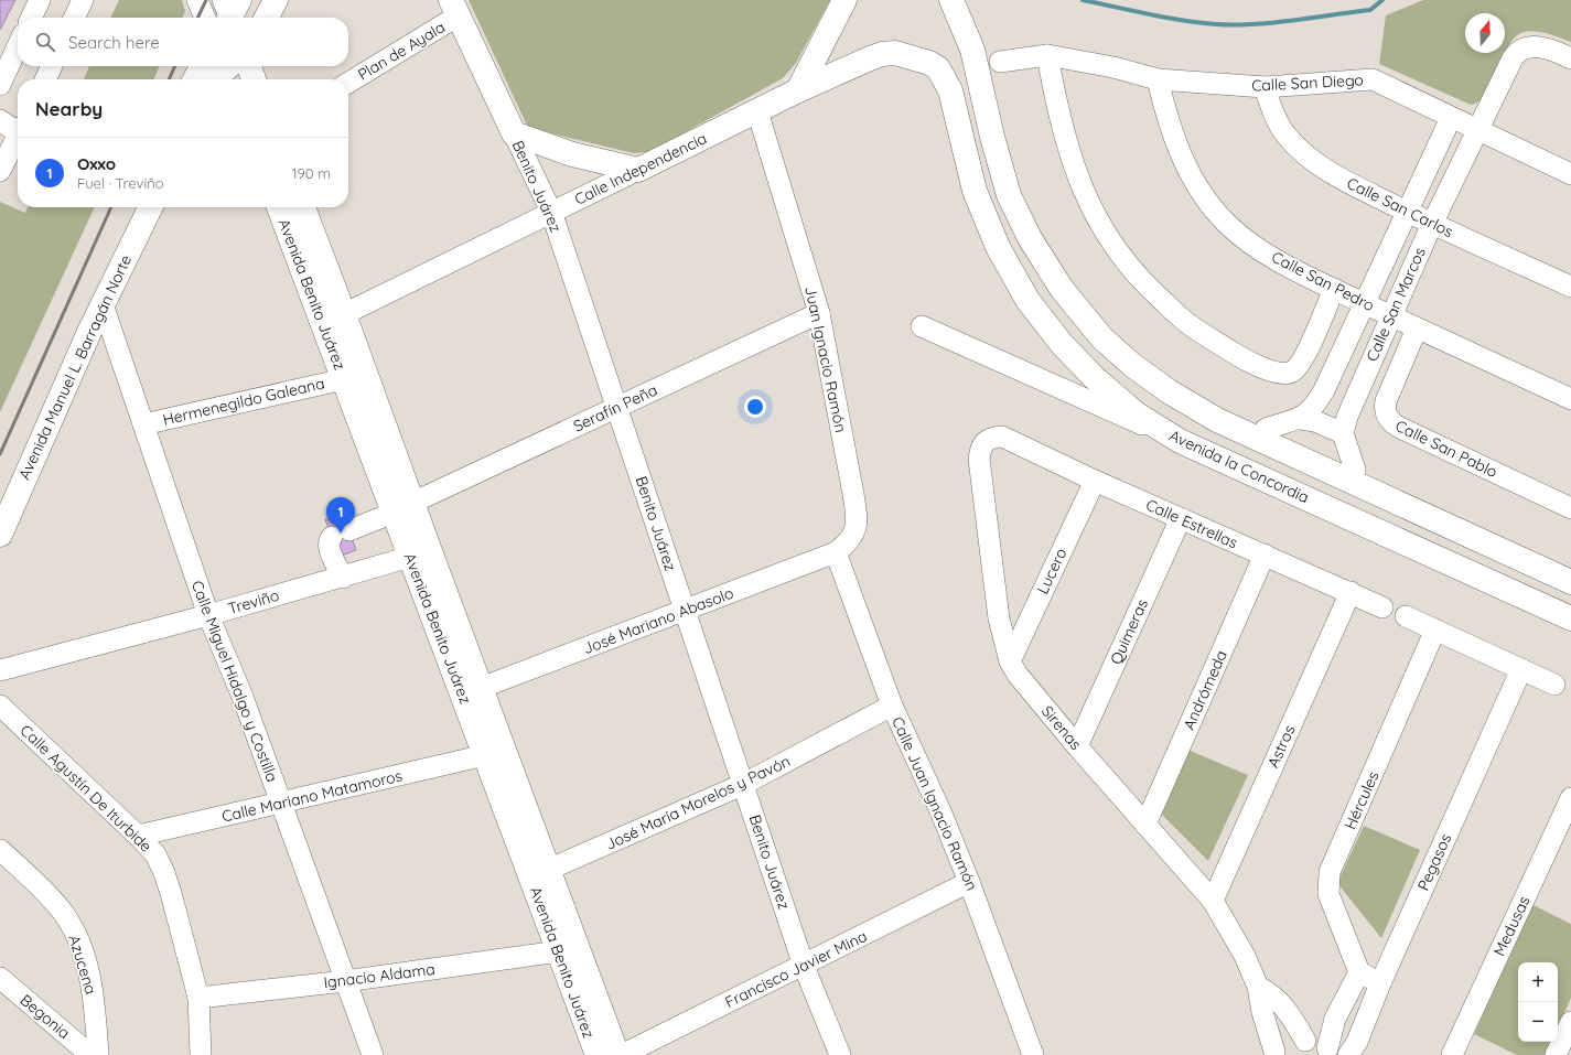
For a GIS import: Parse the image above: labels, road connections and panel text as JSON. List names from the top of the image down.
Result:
{
  "streets": {
    "main road": [
      "Calle Independencia",
      "Benito Juárez",
      "Avenida Benito Juárez",
      "Avenida Manuel L. Barragán Norte",
      "Avenida la Concordia"
    ],
    "street": [
      "Plan de Ayala",
      "Calle San Diego",
      "Calle San Carlos",
      "Calle San Pedro",
      "Calle San Marcos",
      "Juan Ignacio Ramón",
      "Hermenegildo Galeana",
      "Serafín Peña",
      "Calle San Pablo",
      "Calle Estrellas",
      "Lucero",
      "Treviño",
      "José Mariano Abasolo",
      "Quimeras",
      "Calle Miguel Hidalgo y Costilla",
      "Andrómeda",
      "Sirenas",
      "Astros",
      "Calle Agustín De Iturbide",
      "Calle Mariano Matamoros",
      "Hércules",
      "José María Morelos y Pavón",
      "Calle Juan Ignacio Ramón",
      "Pegasos",
      "Medusas",
      "Azucena",
      "Francisco Javier Mina",
      "Ignacio Aldama",
      "Begonia"
    ]
  },
  "crossings": [
    ["Plan de Ayala", "Benito Juárez"],
    ["Calle San Diego", "Calle San Carlos"],
    ["Calle San Diego", "Calle San Pedro"],
    ["Calle San Diego", "Calle San Marcos"],
    ["Calle Independencia", "Benito Juárez"],
    ["Calle Independencia", "Avenida Benito Juárez"],
    ["Calle Independencia", "Juan Ignacio Ramón"],
    ["Calle Independencia", "Avenida la Concordia"],
    ["Benito Juárez", "Serafín Peña"],
    ["Benito Juárez", "José Mariano Abasolo"],
    ["Benito Juárez", "José María Morelos y Pavón"],
    ["Benito Juárez", "Francisco Javier Mina"],
    ["Calle San Carlos", "Calle San Marcos"],
    ["Calle San Pedro", "Calle San Marcos"],
    ["Calle San Pedro", "Calle San Pablo"],
    ["Avenida Benito Juárez", "Hermenegildo Galeana"],
    ["Avenida Benito Juárez", "Serafín Peña"],
    ["Avenida Benito Juárez", "Treviño"],
    ["Avenida Benito Juárez", "José Mariano Abasolo"],
    ["Avenida Benito Juárez", "Calle Mariano Matamoros"],
    ["Avenida Benito Juárez", "José María Morelos y Pavón"],
    ["Avenida Benito Juárez", "Ignacio Aldama"],
    ["Calle San Marcos", "Avenida la Concordia"],
    ["Juan Ignacio Ramón", "Serafín Peña"],
    ["Juan Ignacio Ramón", "José Mariano Abasolo"],
    ["Juan Ignacio Ramón", "Calle Juan Ignacio Ramón"],
    ["Avenida Manuel L. Barragán Norte", "Calle Miguel Hidalgo y Costilla"],
    ["Hermenegildo Galeana", "Calle Miguel Hidalgo y Costilla"],
    ["Serafín Peña", "Treviño"],
    ["Calle Estrellas", "Lucero"],
    ["Calle Estrellas", "Quimeras"],
    ["Calle Estrellas", "Andrómeda"],
    ["Calle Estrellas", "Sirenas"],
    ["Calle Estrellas", "Astros"],
    ["Lucero", "Sirenas"],
    ["Treviño", "Calle Miguel Hidalgo y Costilla"],
    ["José Mariano Abasolo", "Calle Juan Ignacio Ramón"],
    ["Quimeras", "Sirenas"],
    ["Calle Miguel Hidalgo y Costilla", "Calle Mariano Matamoros"],
    ["Calle Miguel Hidalgo y Costilla", "Ignacio Aldama"],
    ["Andrómeda", "Sirenas"],
    ["Sirenas", "Astros"],
    ["Calle Agustín De Iturbide", "Calle Mariano Matamoros"],
    ["Calle Agustín De Iturbide", "Ignacio Aldama"],
    ["José María Morelos y Pavón", "Calle Juan Ignacio Ramón"],
    ["Calle Juan Ignacio Ramón", "Francisco Javier Mina"]
  ],
  "north": "top",
  "page": {
    "search": "Search here",
    "heading": "Nearby",
    "list": [
      {
        "mark": "1",
        "name": "Oxxo",
        "note": "Fuel · Treviño",
        "value": "190 m"
      }
    ],
    "pins": "1",
    "map_buttons": ["+", "−"]
  }
}
